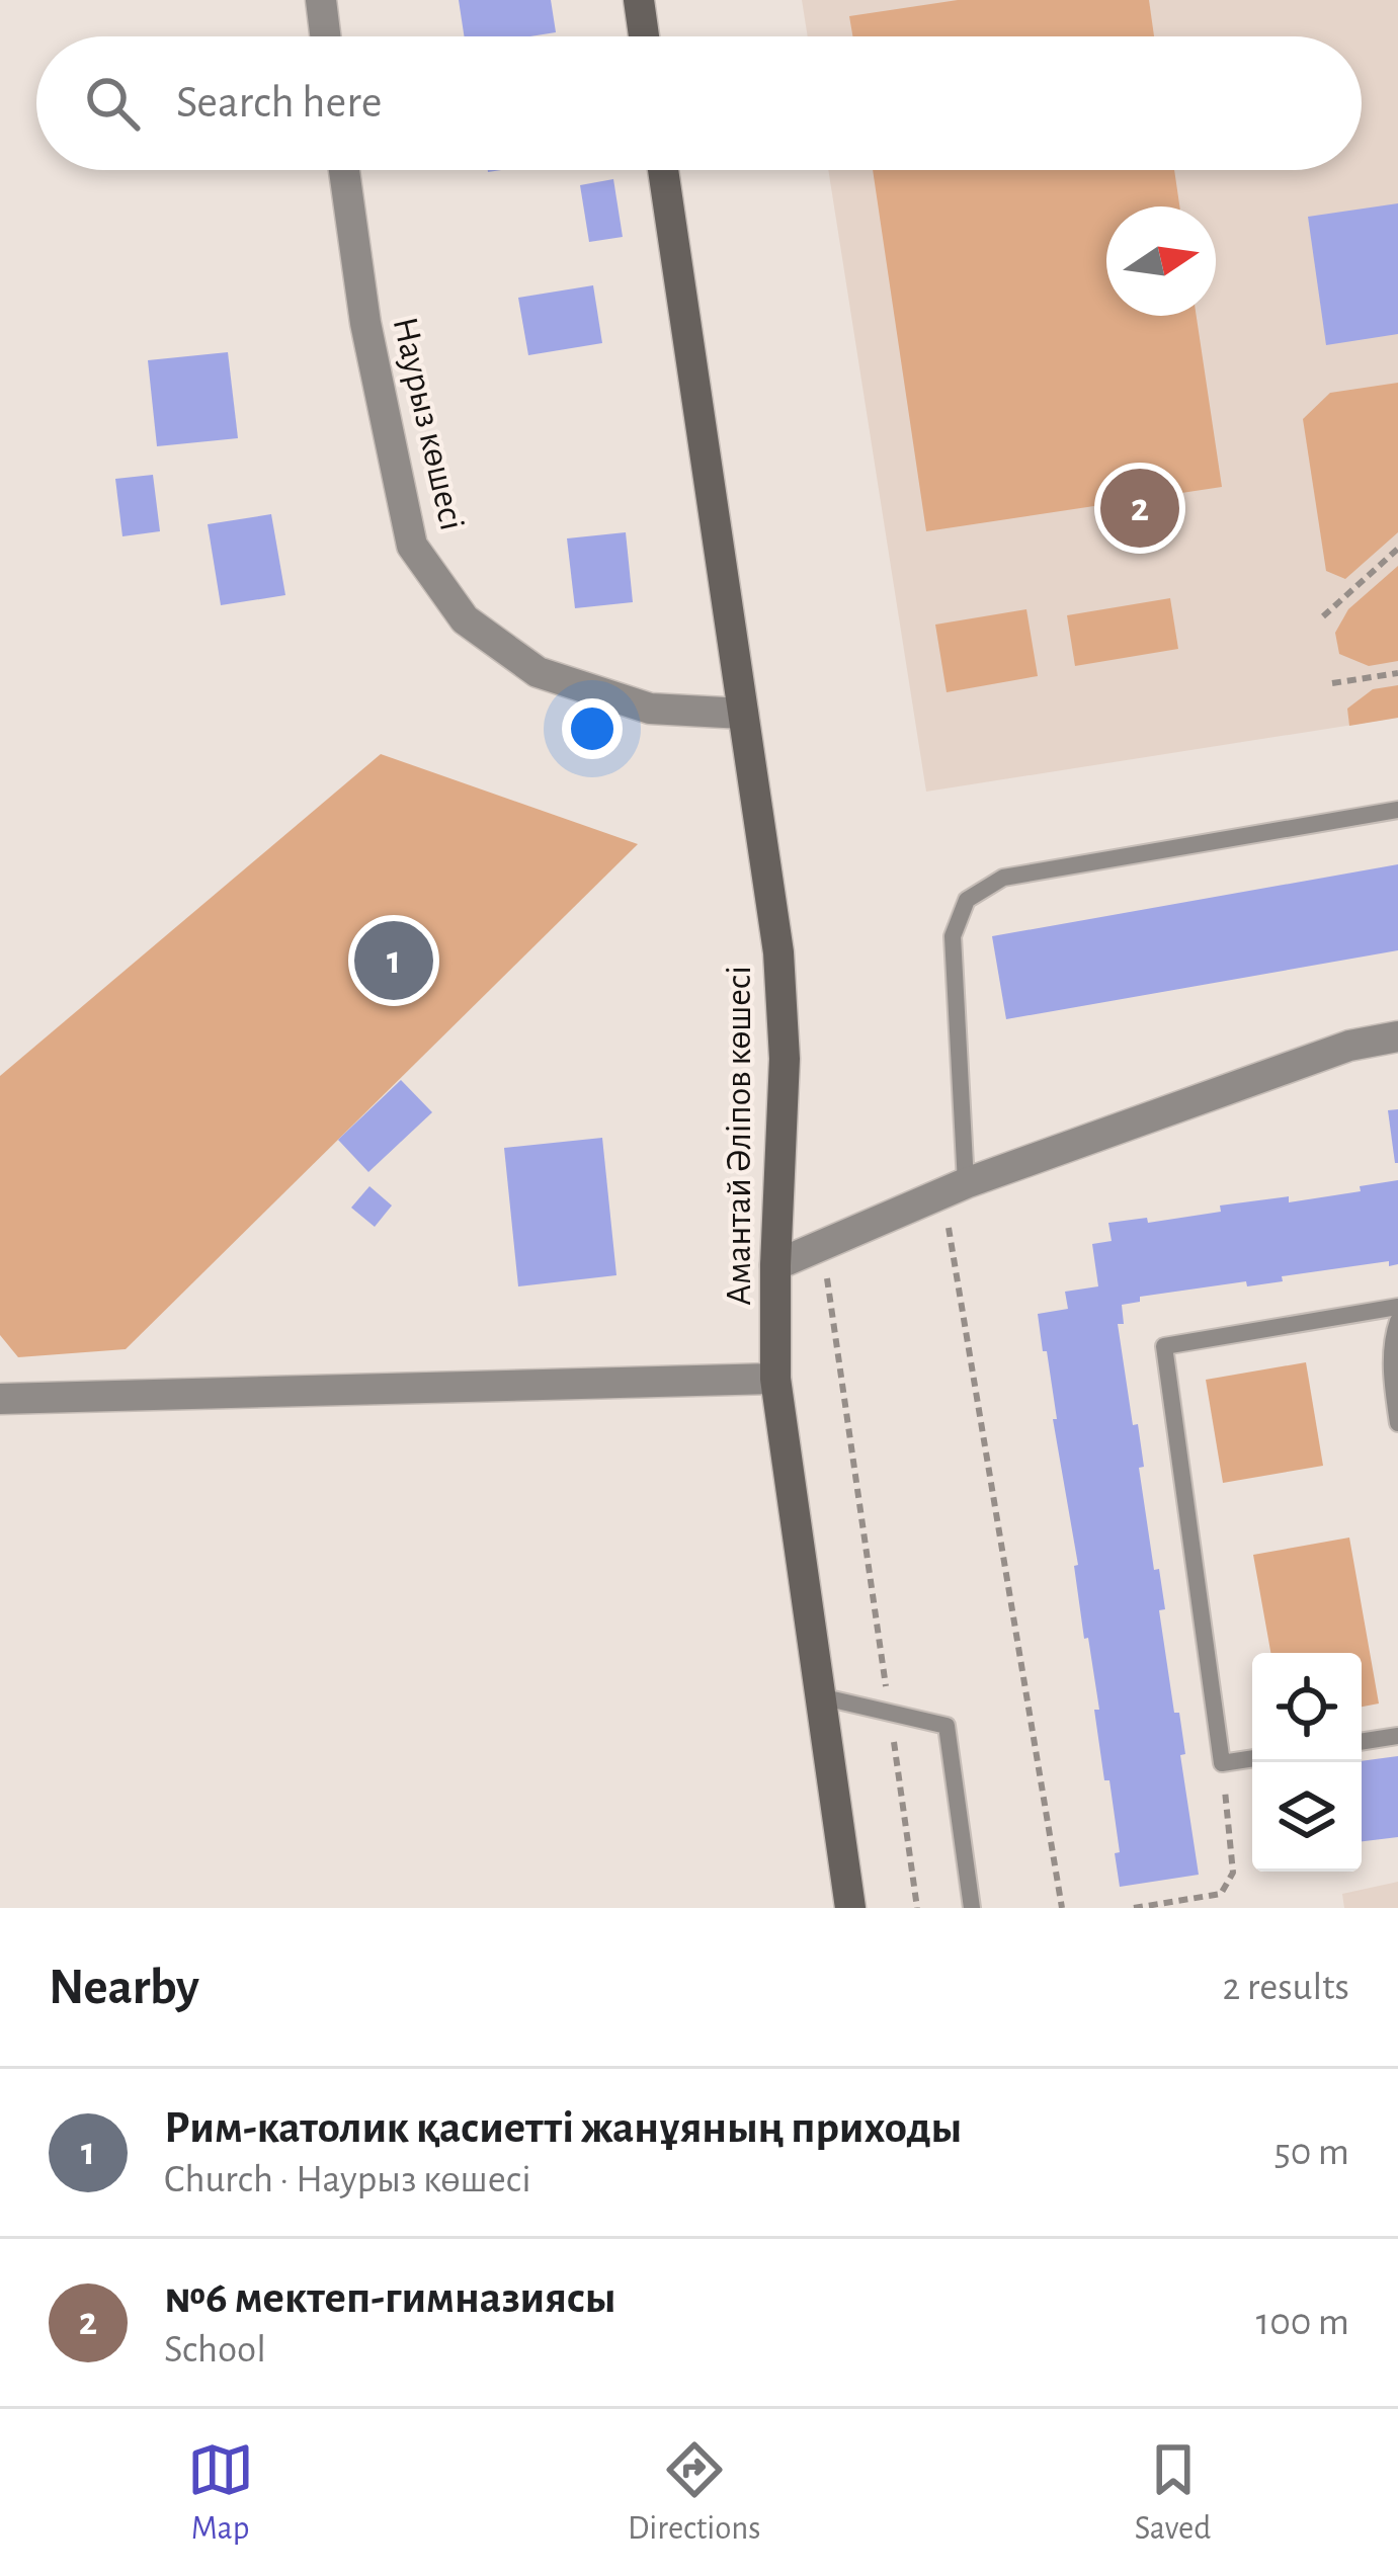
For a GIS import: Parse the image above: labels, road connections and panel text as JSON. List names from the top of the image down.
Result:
{
  "streets": {
    "main road": ["Амантай Әліпов көшесі"],
    "street": ["Наурыз көшесі"]
  },
  "crossings": [
    ["Наурыз көшесі", "Амантай Әліпов көшесі"]
  ],
  "north": "right",
  "page": {
    "search": "Search here",
    "pins": ["2", "1"],
    "heading": ["Nearby", "2 results"],
    "list": [
      {
        "mark": "1",
        "name": "Рим-католик қасиетті жанұяның приходы",
        "note": "Church · Наурыз көшесі",
        "value": "50 m"
      },
      {
        "mark": "2",
        "name": "№6 мектеп-гимназиясы",
        "note": "School",
        "value": "100 m"
      }
    ],
    "nav": ["Map", "Directions", "Saved"]
  }
}
